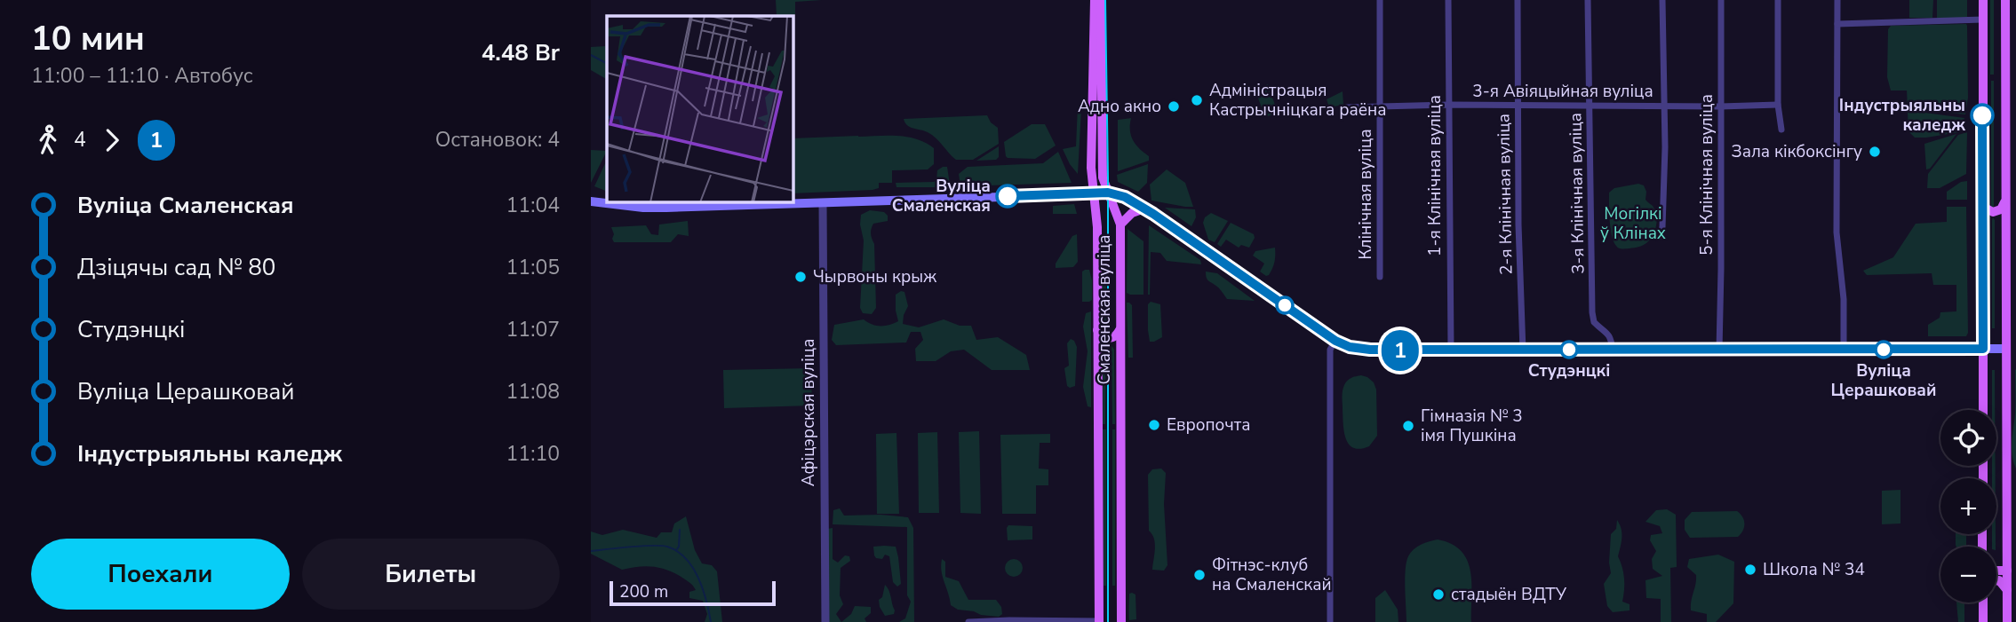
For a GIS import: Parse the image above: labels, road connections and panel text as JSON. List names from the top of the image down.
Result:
{
  "streets": {
    "main road": ["Смаленская вуліца"],
    "street": [
      "3-я Авіяцыйная вуліца",
      "5-я Клінічная вуліца",
      "1-я Клінічная вуліца",
      "3-я Клінічная вуліца",
      "Клінічная вуліца",
      "2-я Клінічная вуліца",
      "Афіцэрская вуліца"
    ]
  },
  "crossings": [
    ["3-я Авіяцыйная вуліца", "5-я Клінічная вуліца"],
    ["3-я Авіяцыйная вуліца", "1-я Клінічная вуліца"],
    ["3-я Авіяцыйная вуліца", "3-я Клінічная вуліца"],
    ["3-я Авіяцыйная вуліца", "Клінічная вуліца"],
    ["3-я Авіяцыйная вуліца", "2-я Клінічная вуліца"]
  ],
  "parks": ["Могілкі ў Клінах"],
  "places": [
    "Адміністрацыя Кастрычніцкага раёна",
    "Адно акно",
    "Індустрыяльны каледж",
    "Зала кікбоксінгу",
    "Вуліца Смаленская",
    "Чырвоны крыж",
    "Студэнцкі",
    "Вуліца Церашковай",
    "Европочта",
    "Гімназія № 3 імя Пушкіна",
    "Школа № 34",
    "Фітнэс-клуб на Смаленскай",
    "стадыён ВДТУ"
  ],
  "lines": ["bus line 1"],
  "scale_bar": "200 m",
  "page": {
    "heading": ["10 мин", "11:00 – 11:10 · Автобус", "4.48 Br"],
    "on_map": "1",
    "legs": ["4", "1", "Остановок: 4"],
    "list": [
      {
        "name": "Вуліца Смаленская",
        "value": "11:04"
      },
      {
        "name": "Дзіцячы сад № 80",
        "value": "11:05"
      },
      {
        "name": "Студэнцкі",
        "value": "11:07"
      },
      {
        "name": "Вуліца Церашковай",
        "value": "11:08"
      },
      {
        "name": "Індустрыяльны каледж",
        "value": "11:10"
      }
    ],
    "map_buttons": ["+", "−"],
    "buttons": ["Поехали", "Билеты"],
    "scale": "200 m"
  }
}
